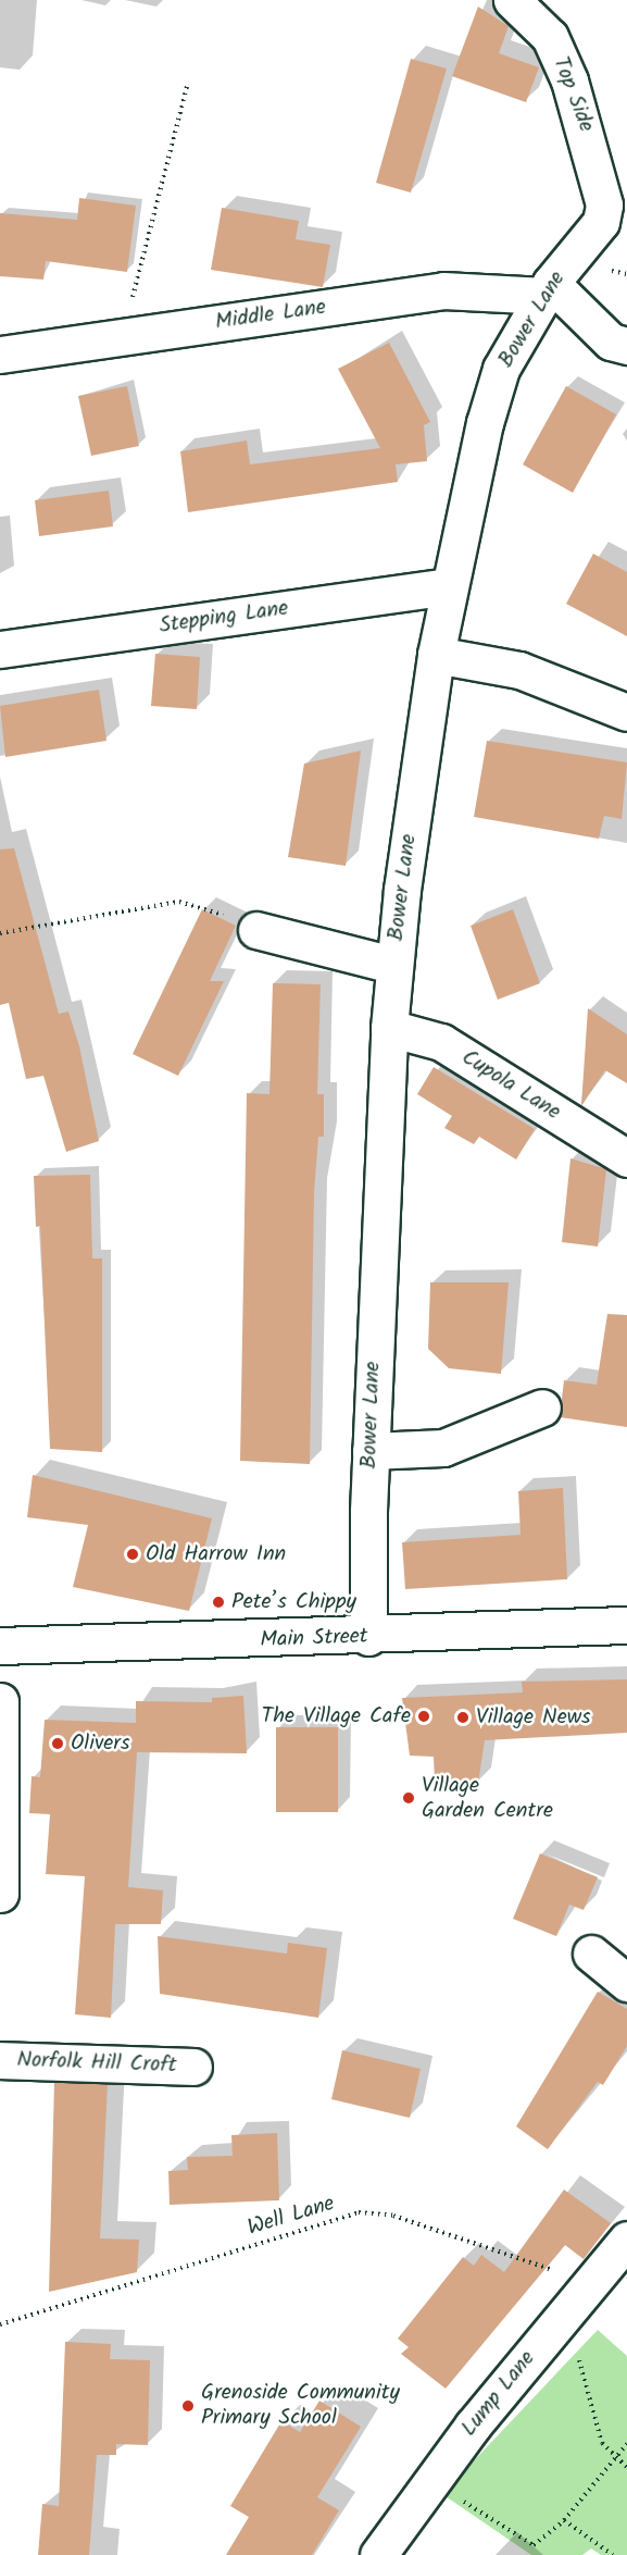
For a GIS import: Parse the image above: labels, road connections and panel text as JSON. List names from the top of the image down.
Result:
{
  "streets": {
    "street": [
      "Top Side",
      "Middle Lane",
      "Bower Lane",
      "Stepping Lane",
      "Cupola Lane",
      "Main Street",
      "Norfolk Hill Croft",
      "Lump Lane"
    ],
    "path": ["Well Lane"]
  },
  "crossings": [
    ["Top Side", "Bower Lane"],
    ["Middle Lane", "Bower Lane"],
    ["Bower Lane", "Stepping Lane"],
    ["Bower Lane", "Cupola Lane"],
    ["Bower Lane", "Main Street"],
    ["Well Lane", "Lump Lane"]
  ],
  "places": [
    "Old Harrow Inn",
    "Pete’s Chippy",
    "The Village Cafe",
    "Village News",
    "Olivers",
    "Village Garden Centre",
    "Grenoside Community Primary School"
  ]
}
